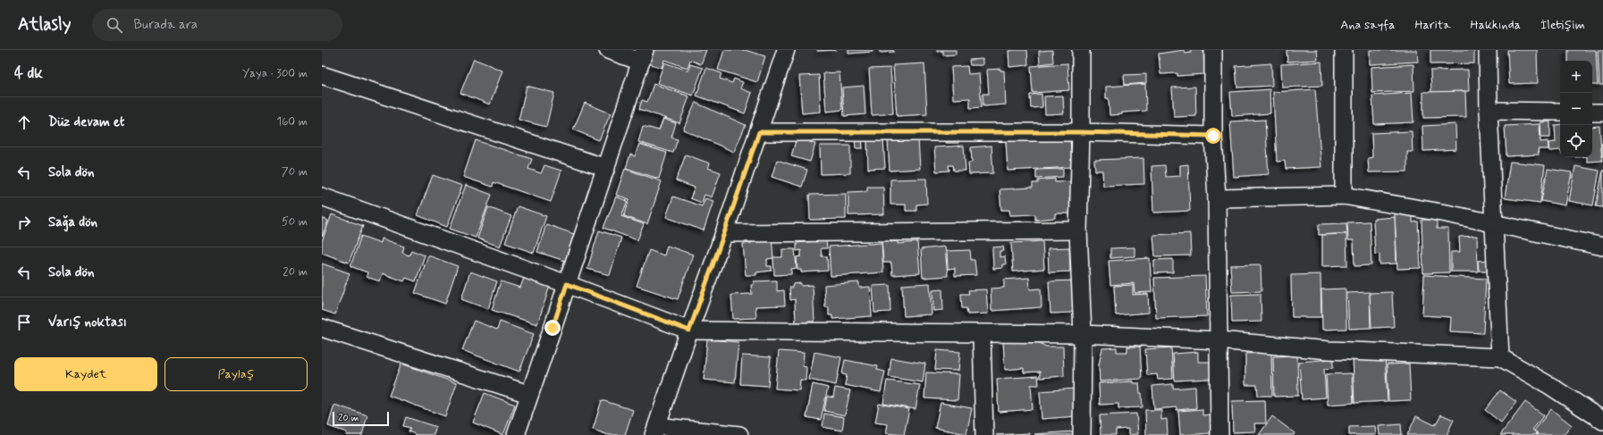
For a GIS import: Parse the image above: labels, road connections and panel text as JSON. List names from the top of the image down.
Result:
{
  "scale_bar": "20 m",
  "page": {
    "header": "Atlasly",
    "search": "Burada ara",
    "nav": [
      "Ana sayfa",
      "Harita",
      "Hakkında",
      "İletişim"
    ],
    "heading": ["4 dk", "Yaya · 300 m"],
    "map_buttons": ["+", "−"],
    "list": [
      ["Düz devam et", "160 m"],
      ["Sola dön", "70 m"],
      ["Sağa dön", "50 m"],
      ["Sola dön", "20 m"],
      "Varış noktası"
    ],
    "buttons": ["Kaydet", "Paylaş"],
    "scale": "20 m"
  }
}
